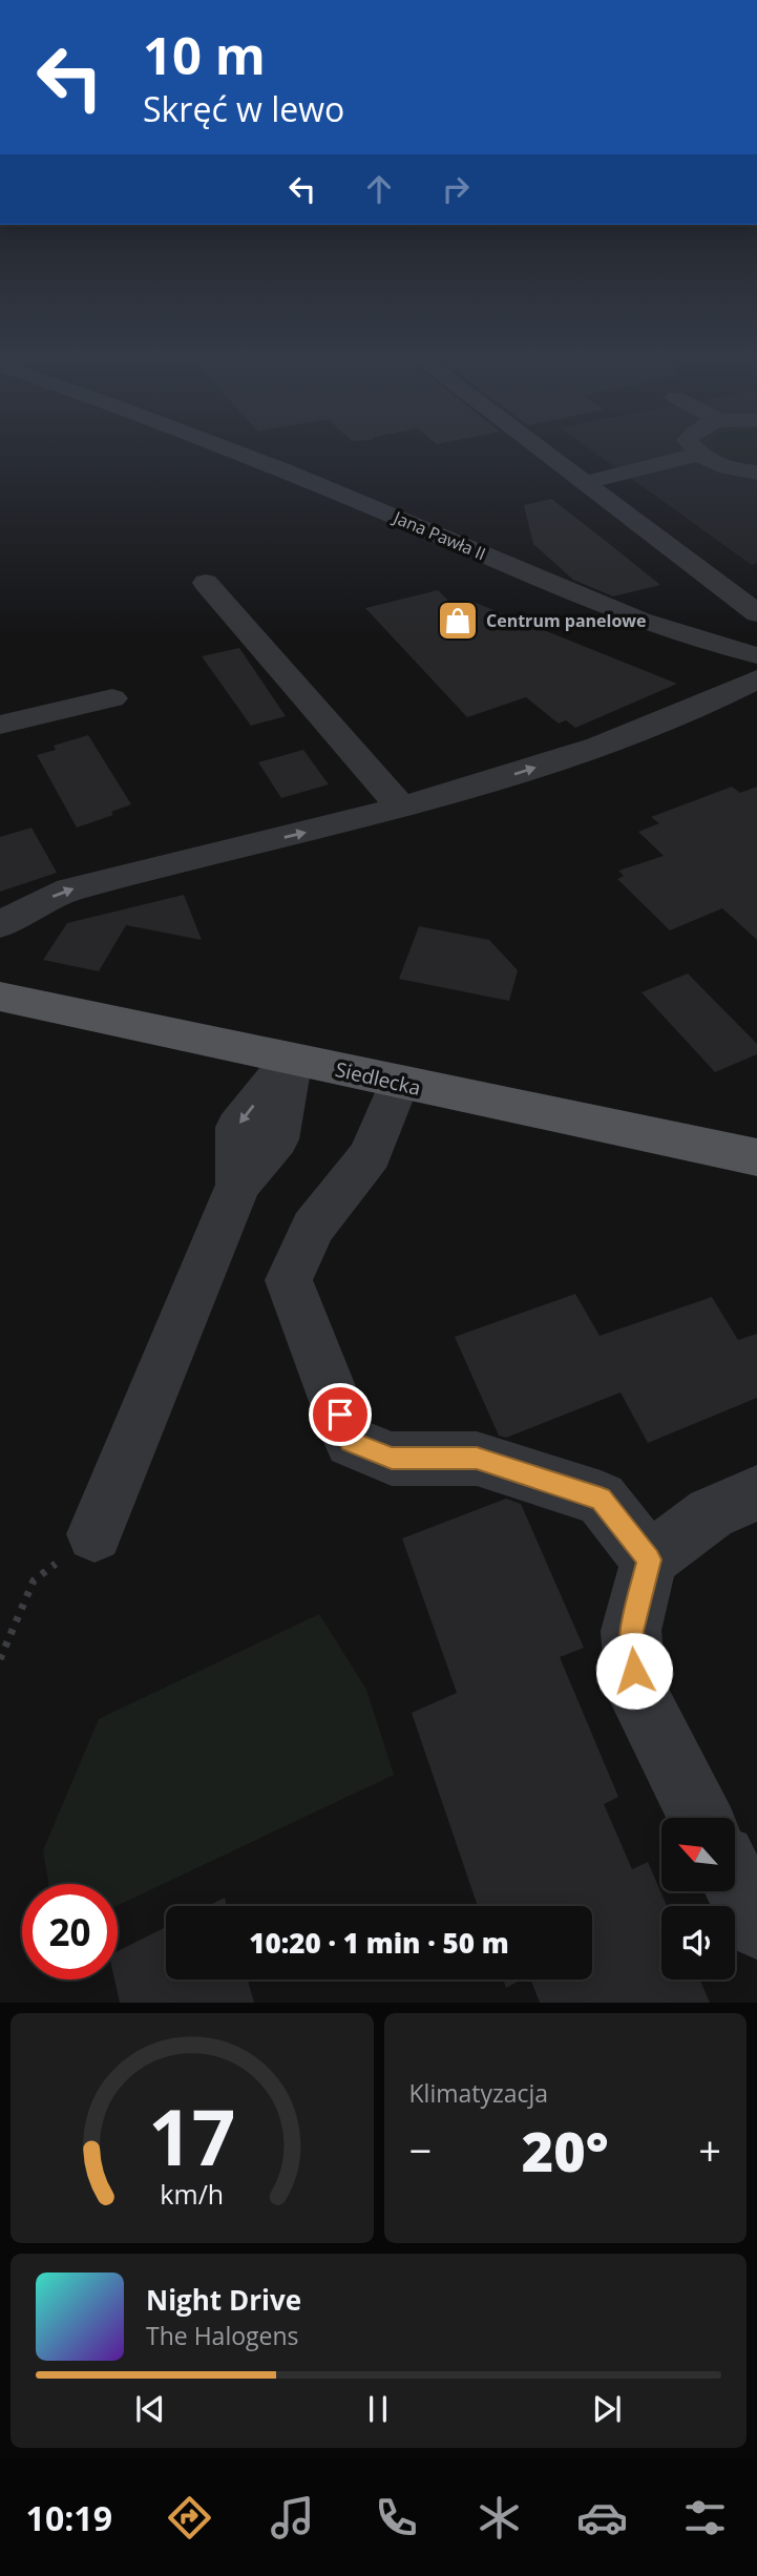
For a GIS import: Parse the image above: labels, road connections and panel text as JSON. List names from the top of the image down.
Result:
{
  "streets": {
    "main road": ["Siedlecka"],
    "street": ["Jana Pawła II"]
  },
  "places": {
    "shop": ["Centrum panelowe"]
  },
  "north": "top left",
  "page": {
    "turn": ["10 m", "Skręć w lewo"],
    "limit": "20",
    "trip": "10:20 · 1 min · 50 m",
    "tile": "Klimatyzacja",
    "heat": ["−", "20°", "+"],
    "song": ["Night Drive", "The Halogens"],
    "tabs": "10:19",
    "gauge": ["17", "km/h"]
  }
}
